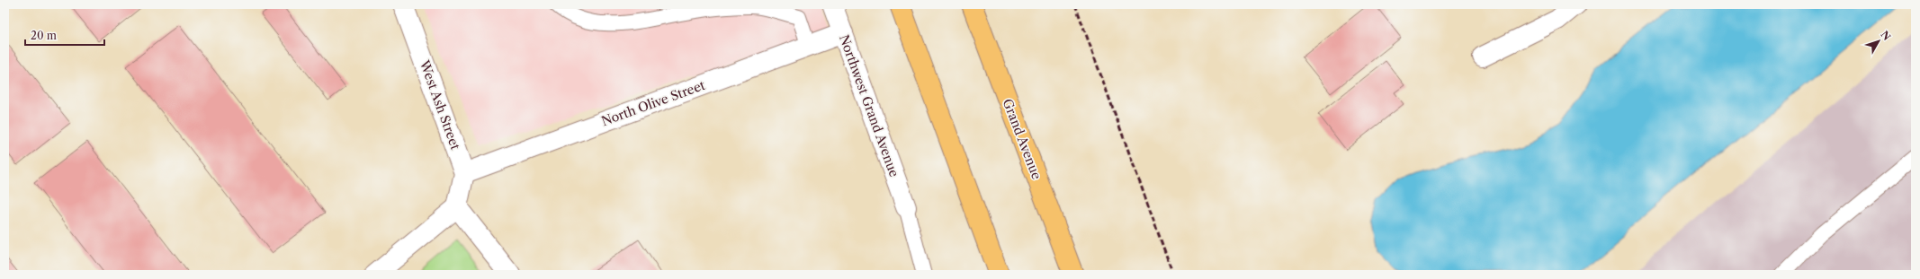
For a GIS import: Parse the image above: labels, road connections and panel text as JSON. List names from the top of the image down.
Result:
{
  "streets": {
    "highway": ["Grand Avenue"],
    "street": ["North Olive Street", "West Ash Street", "Northwest Grand Avenue"]
  },
  "crossings": [
    ["North Olive Street", "West Ash Street"],
    ["North Olive Street", "Northwest Grand Avenue"]
  ],
  "scale_bar": "20 m",
  "north": "top right"
}
